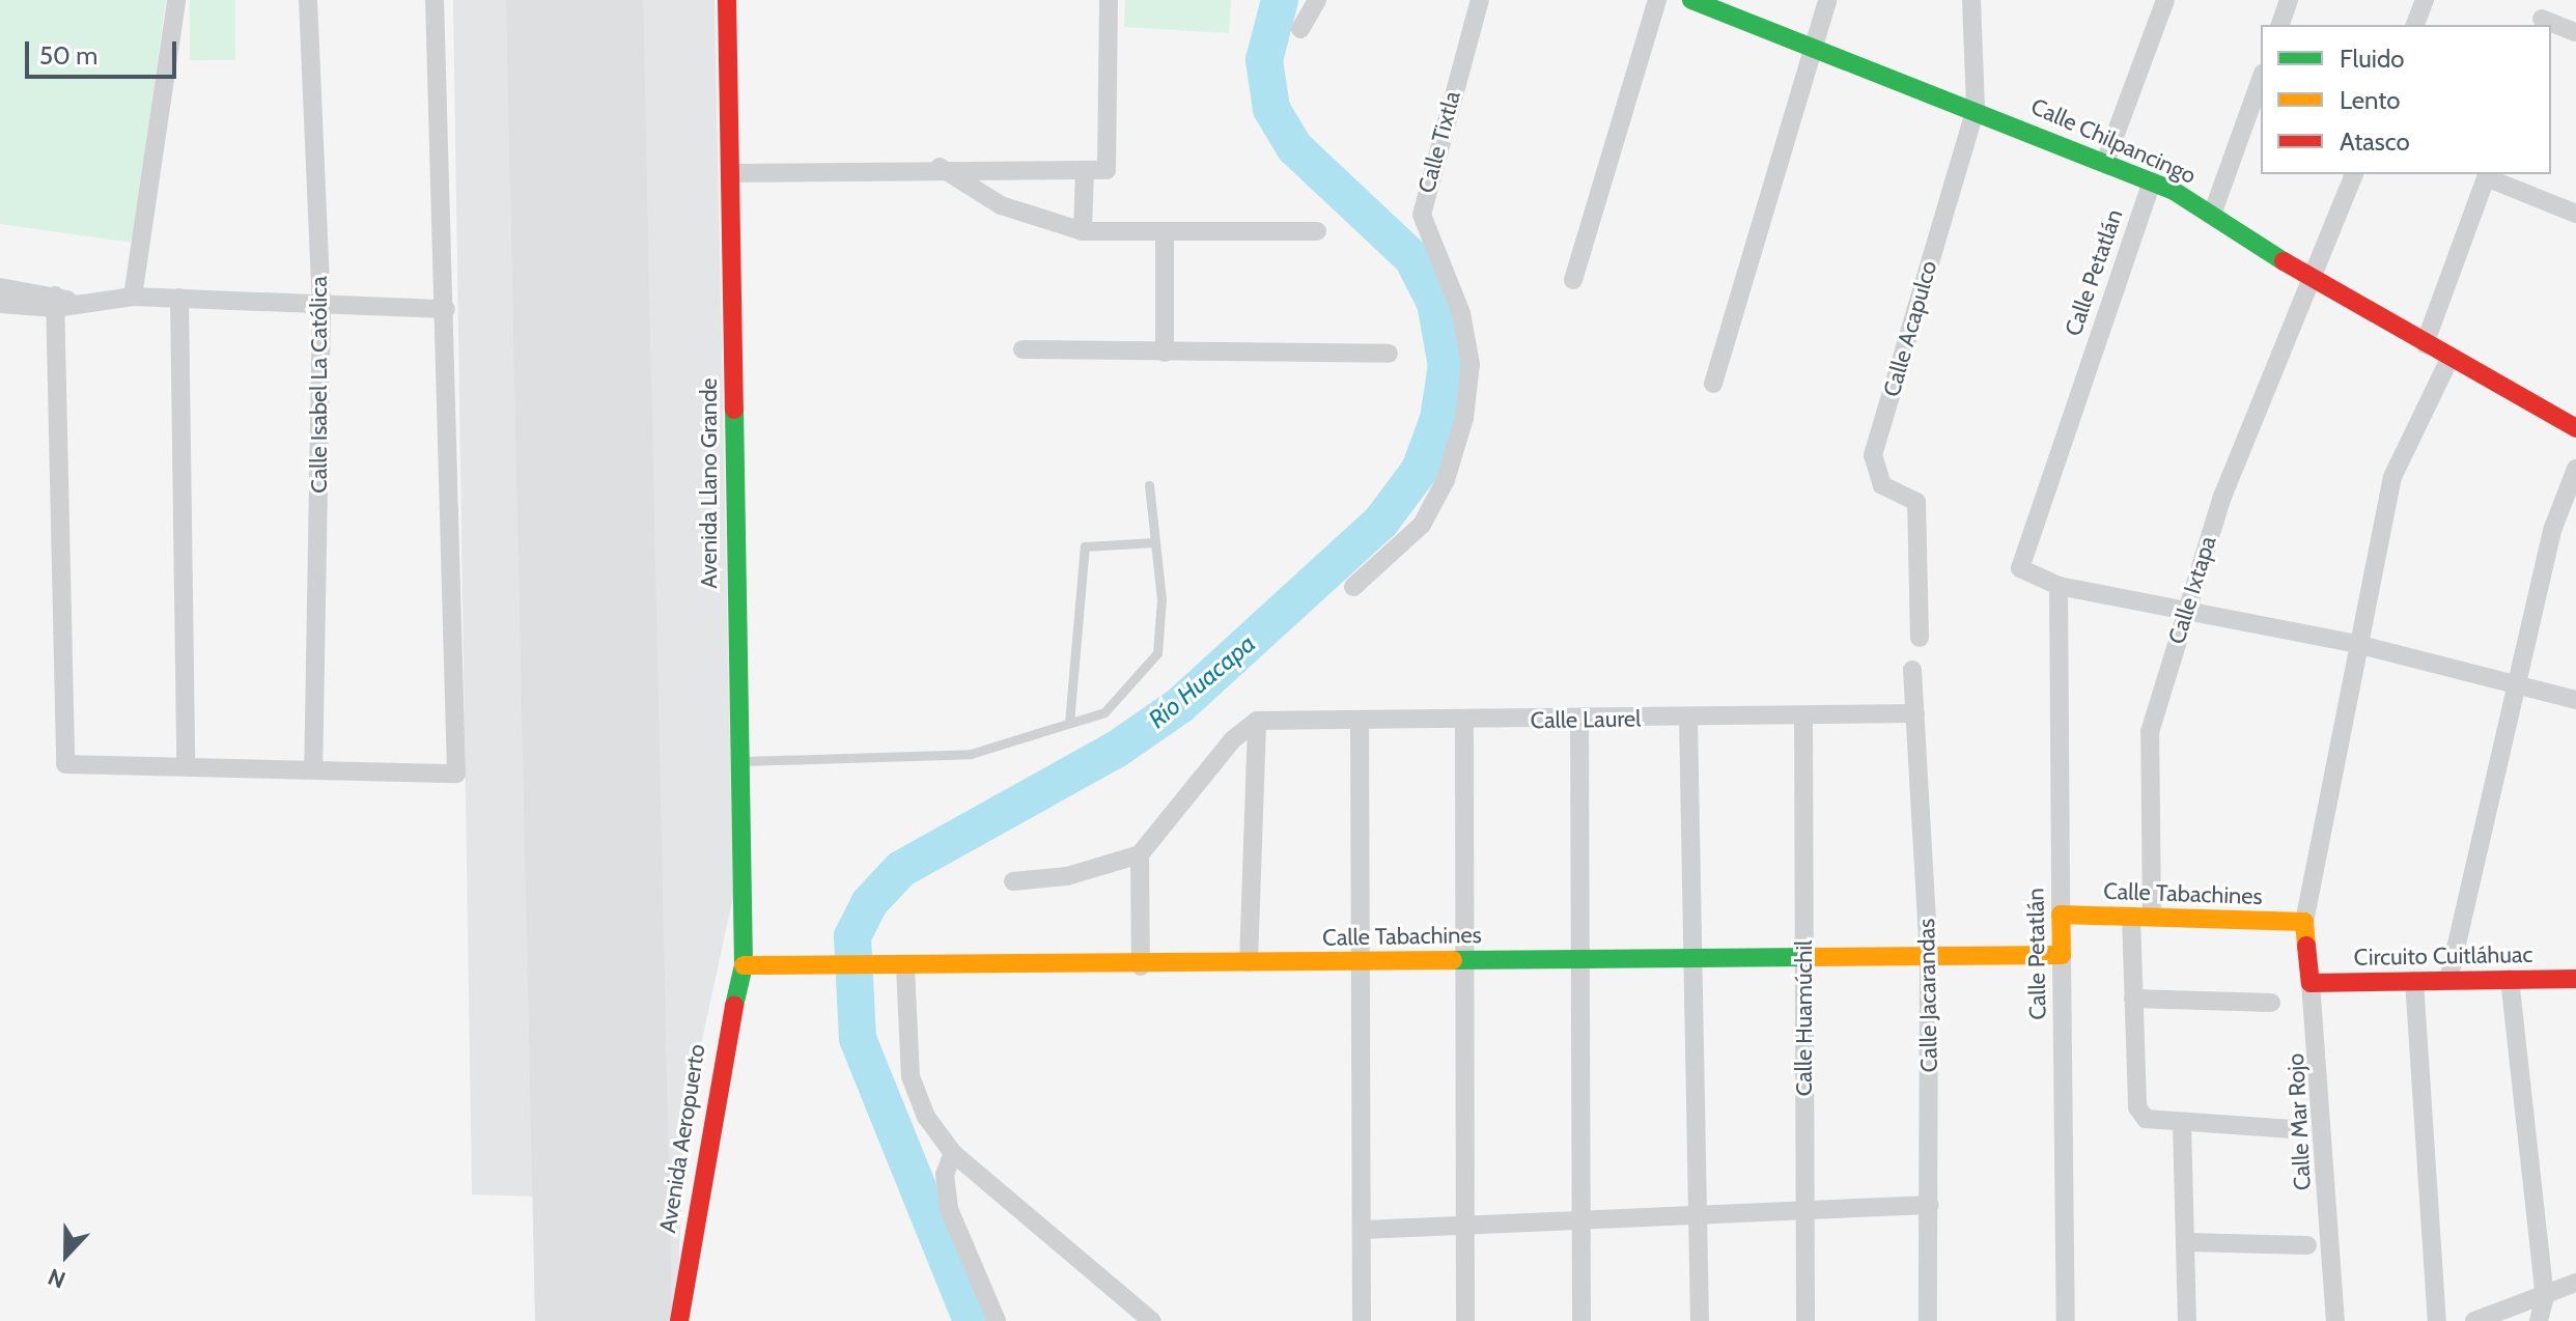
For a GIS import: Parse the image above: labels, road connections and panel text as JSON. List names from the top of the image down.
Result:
{
  "streets": {
    "street": [
      "Calle Chilpancingo",
      "Calle Tixtla",
      "Calle Petatlán",
      "Calle Acapulco",
      "Calle Isabel La Católica",
      "Avenida Llano Grande",
      "Calle Ixtapa",
      "Calle Laurel",
      "Calle Tabachines",
      "Circuito Cuitláhuac",
      "Calle Jacarandas",
      "Calle Huamúchil",
      "Calle Mar Rojo",
      "Avenida Aeropuerto"
    ]
  },
  "crossings": [
    ["Calle Chilpancingo", "Calle Petatlán"],
    ["Calle Chilpancingo", "Calle Acapulco"],
    ["Calle Chilpancingo", "Calle Ixtapa"],
    ["Calle Petatlán", "Calle Tabachines"],
    ["Avenida Llano Grande", "Calle Tabachines"],
    ["Avenida Llano Grande", "Avenida Aeropuerto"],
    ["Calle Ixtapa", "Calle Tabachines"],
    ["Calle Laurel", "Calle Jacarandas"],
    ["Calle Laurel", "Calle Huamúchil"],
    ["Calle Tabachines", "Calle Jacarandas"],
    ["Calle Tabachines", "Calle Huamúchil"],
    ["Calle Tabachines", "Calle Mar Rojo"],
    ["Calle Tabachines", "Avenida Aeropuerto"],
    ["Circuito Cuitláhuac", "Calle Mar Rojo"]
  ],
  "water": ["Río Huacapa"],
  "legend": ["Fluido", "Lento", "Atasco"],
  "scale_bar": "50 m",
  "north": "bottom"
}
